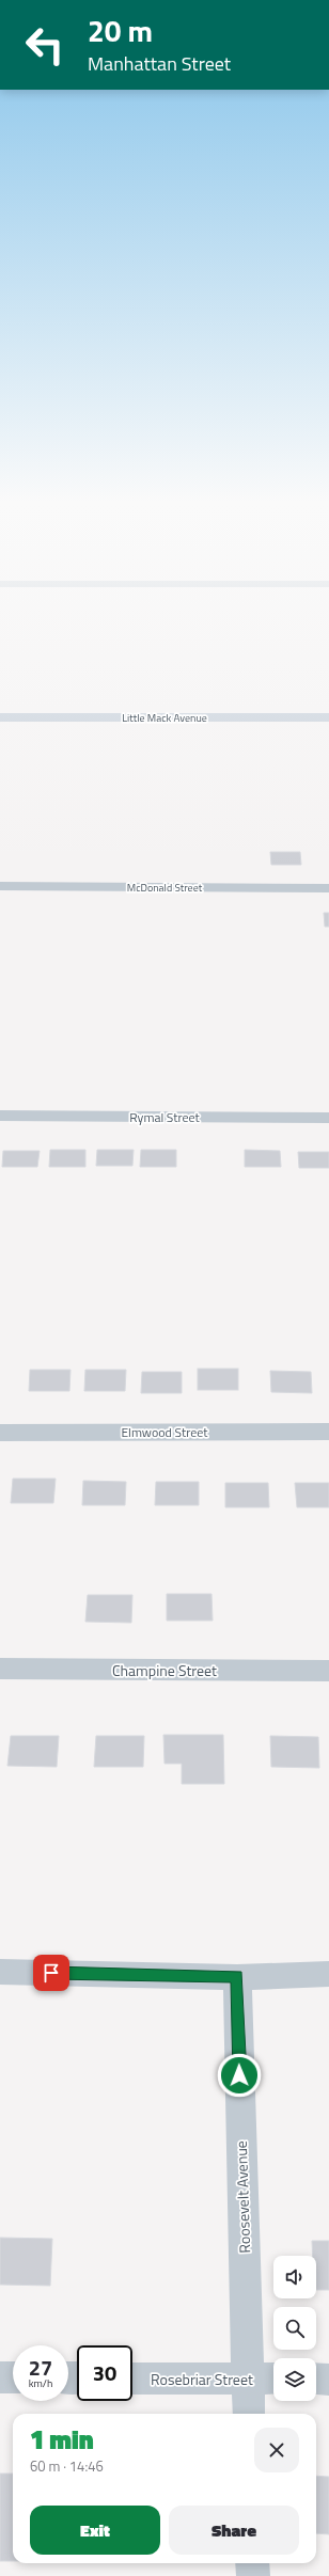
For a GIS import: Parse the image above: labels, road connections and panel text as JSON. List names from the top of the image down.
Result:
{
  "streets": {
    "main road": ["Little Mack Avenue"],
    "street": [
      "McDonald Street",
      "Rymal Street",
      "Elmwood Street",
      "Champine Street",
      "Roosevelt Avenue",
      "Rosebriar Street"
    ]
  },
  "crossings": [
    ["Roosevelt Avenue", "Rosebriar Street"]
  ],
  "page": {
    "turn": ["20 m", "Manhattan Street"],
    "speed": "27 km/h",
    "limit": "30",
    "heading": ["1 min", "60 m · 14:46"],
    "buttons": ["Exit", "Share"]
  }
}
